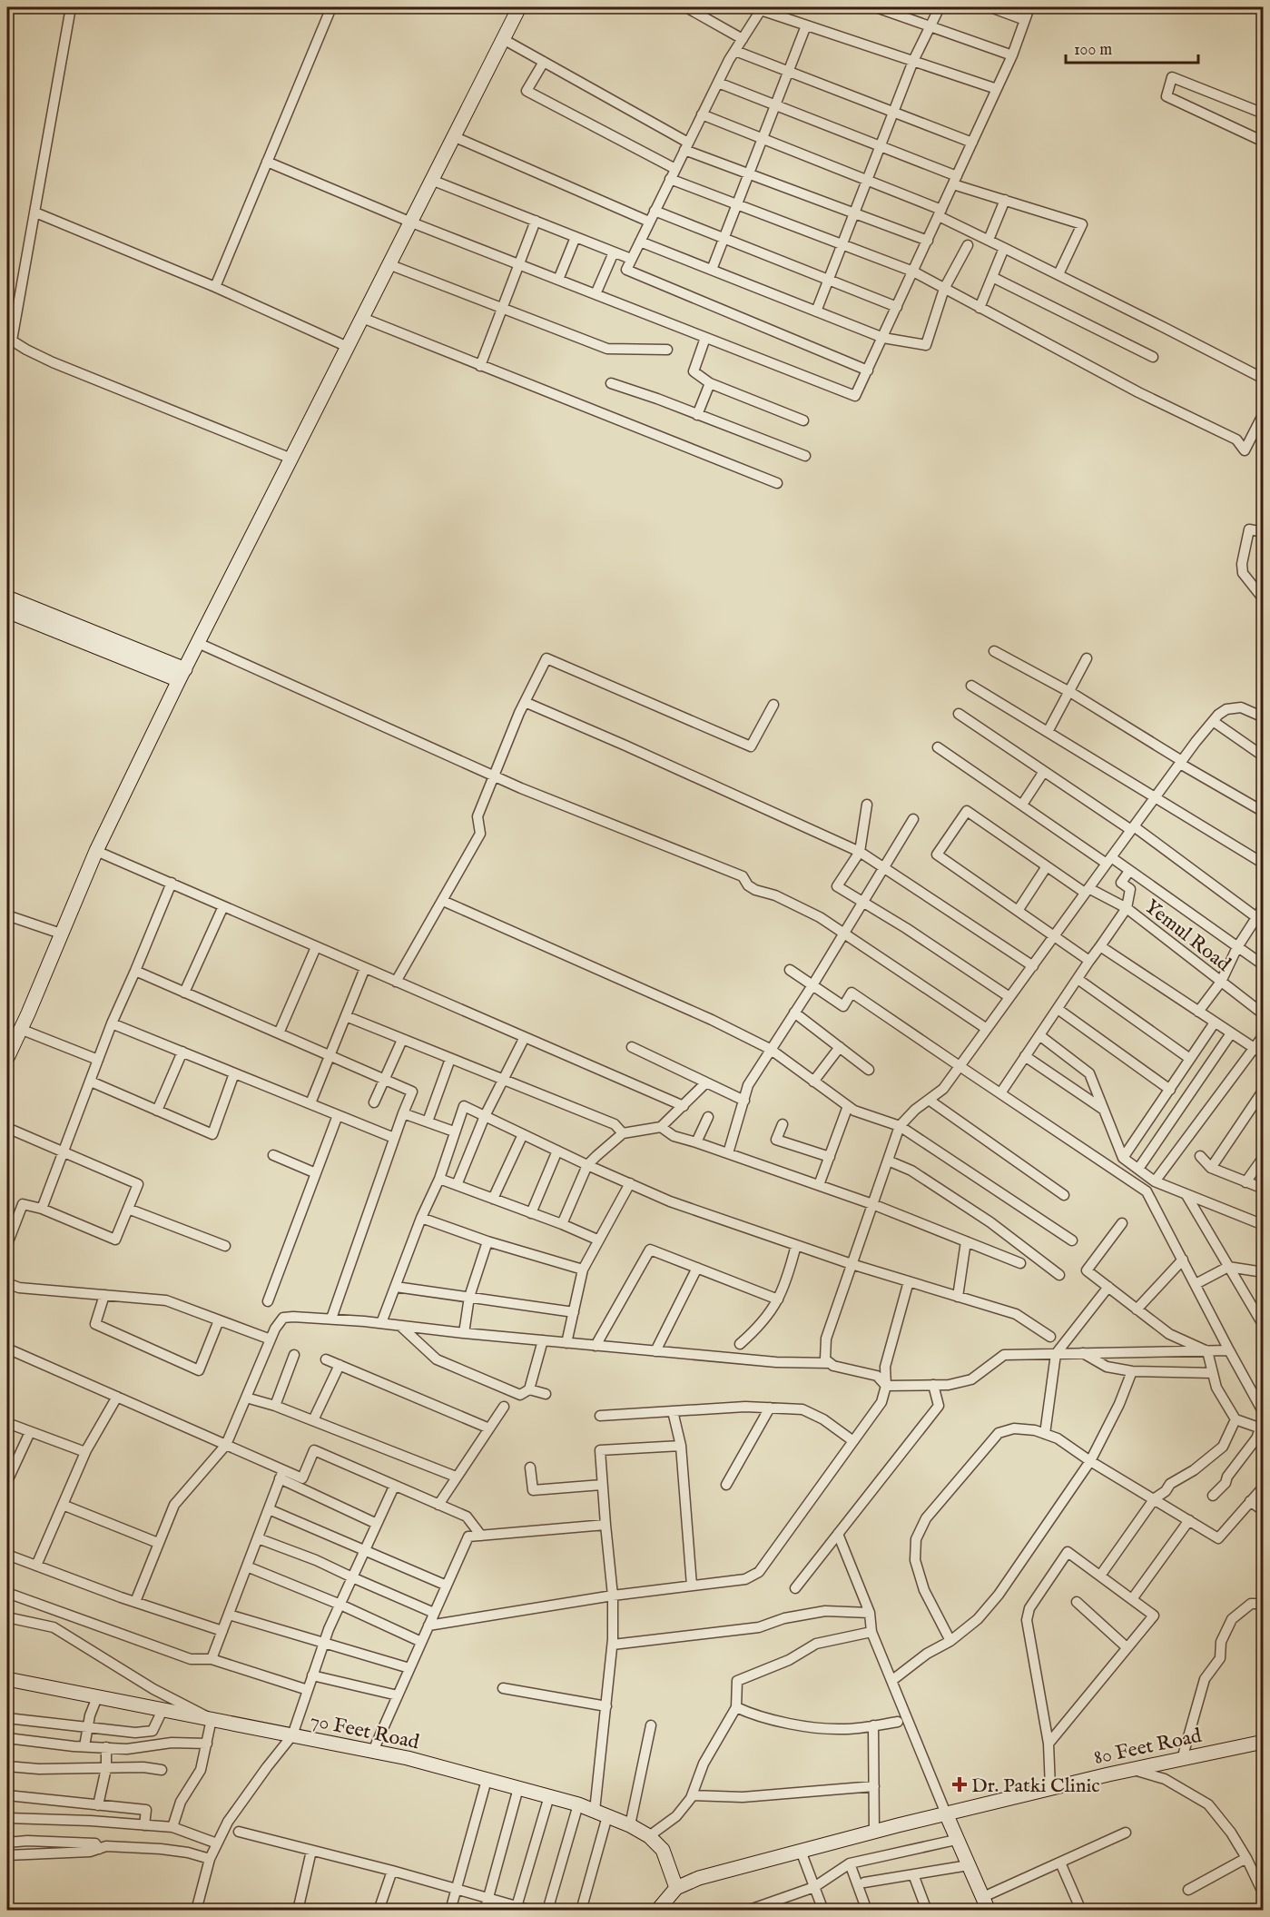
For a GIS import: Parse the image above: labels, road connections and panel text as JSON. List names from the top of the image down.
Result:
{
  "streets": {
    "main road": ["70 Feet Road", "80 Feet Road"],
    "street": ["Yemul Road"]
  },
  "crossings": [
    ["70 Feet Road", "80 Feet Road"]
  ],
  "places": {
    "health": ["Dr. Patki Clinic"]
  },
  "scale_bar": "100 m"
}
